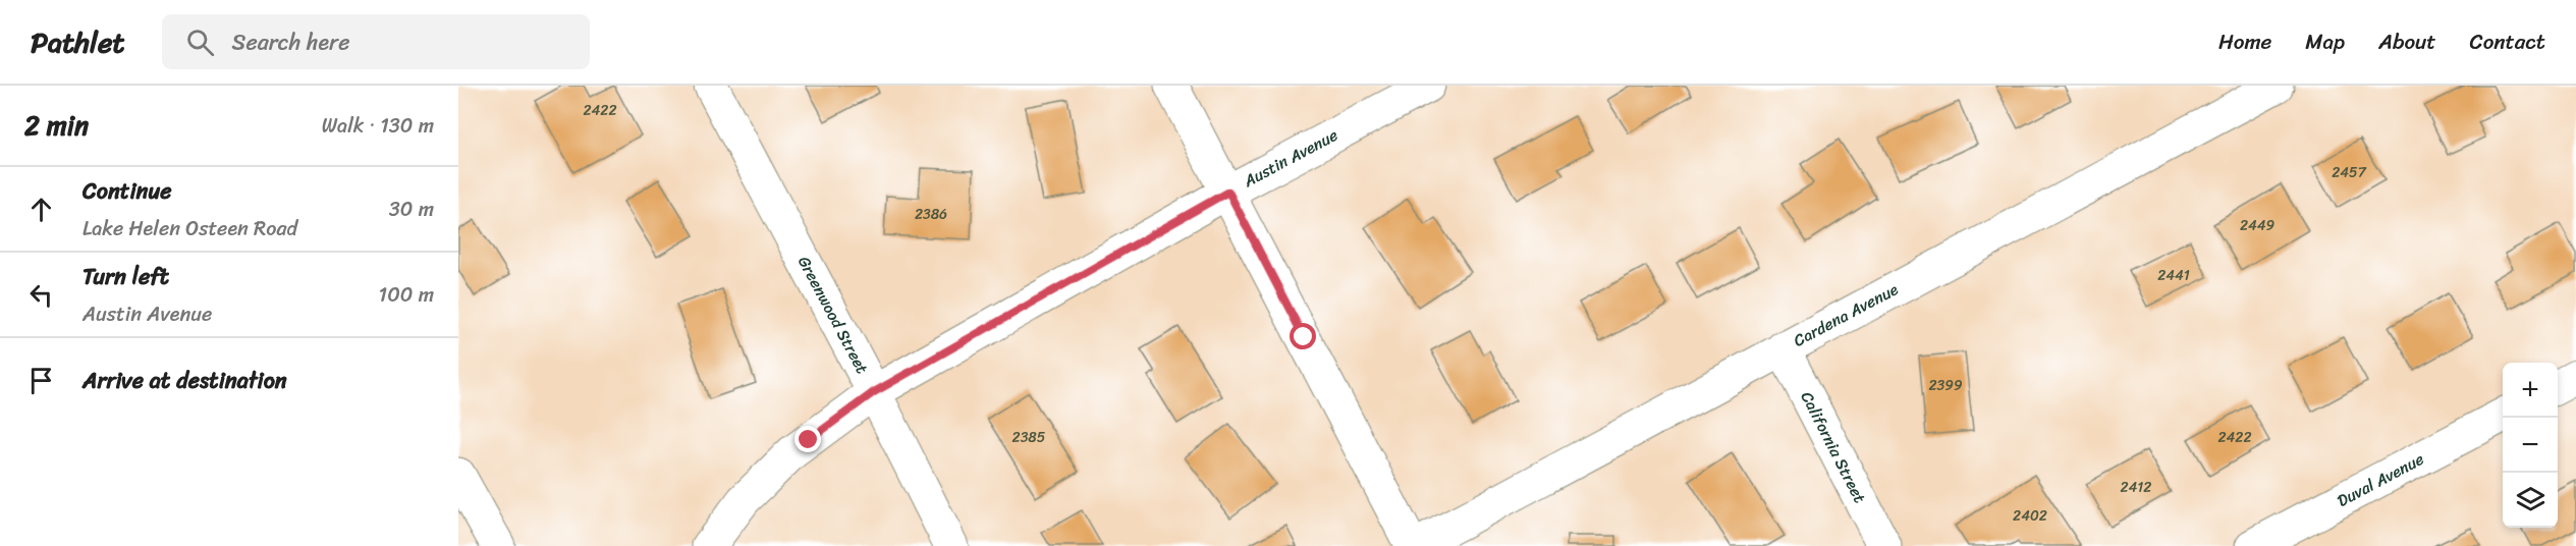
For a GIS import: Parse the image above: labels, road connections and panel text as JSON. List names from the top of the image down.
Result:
{
  "streets": {
    "street": [
      "Austin Avenue",
      "Greenwood Street",
      "Cardena Avenue",
      "California Street",
      "Duval Avenue"
    ]
  },
  "crossings": [
    ["Austin Avenue", "Greenwood Street"],
    ["Cardena Avenue", "California Street"]
  ],
  "house_numbers": [
    "2422",
    "2457",
    "2386",
    "2449",
    "2441",
    "2399",
    "2385",
    "2422",
    "2412",
    "2402"
  ],
  "page": {
    "header": "Pathlet",
    "search": "Search here",
    "nav": [
      "Home",
      "Map",
      "About",
      "Contact"
    ],
    "heading": ["2 min", "Walk · 130 m"],
    "list": [
      ["Continue", "Lake Helen Osteen Road", "30 m"],
      ["Turn left", "Austin Avenue", "100 m"],
      "Arrive at destination"
    ],
    "map_buttons": ["+", "−"]
  }
}
